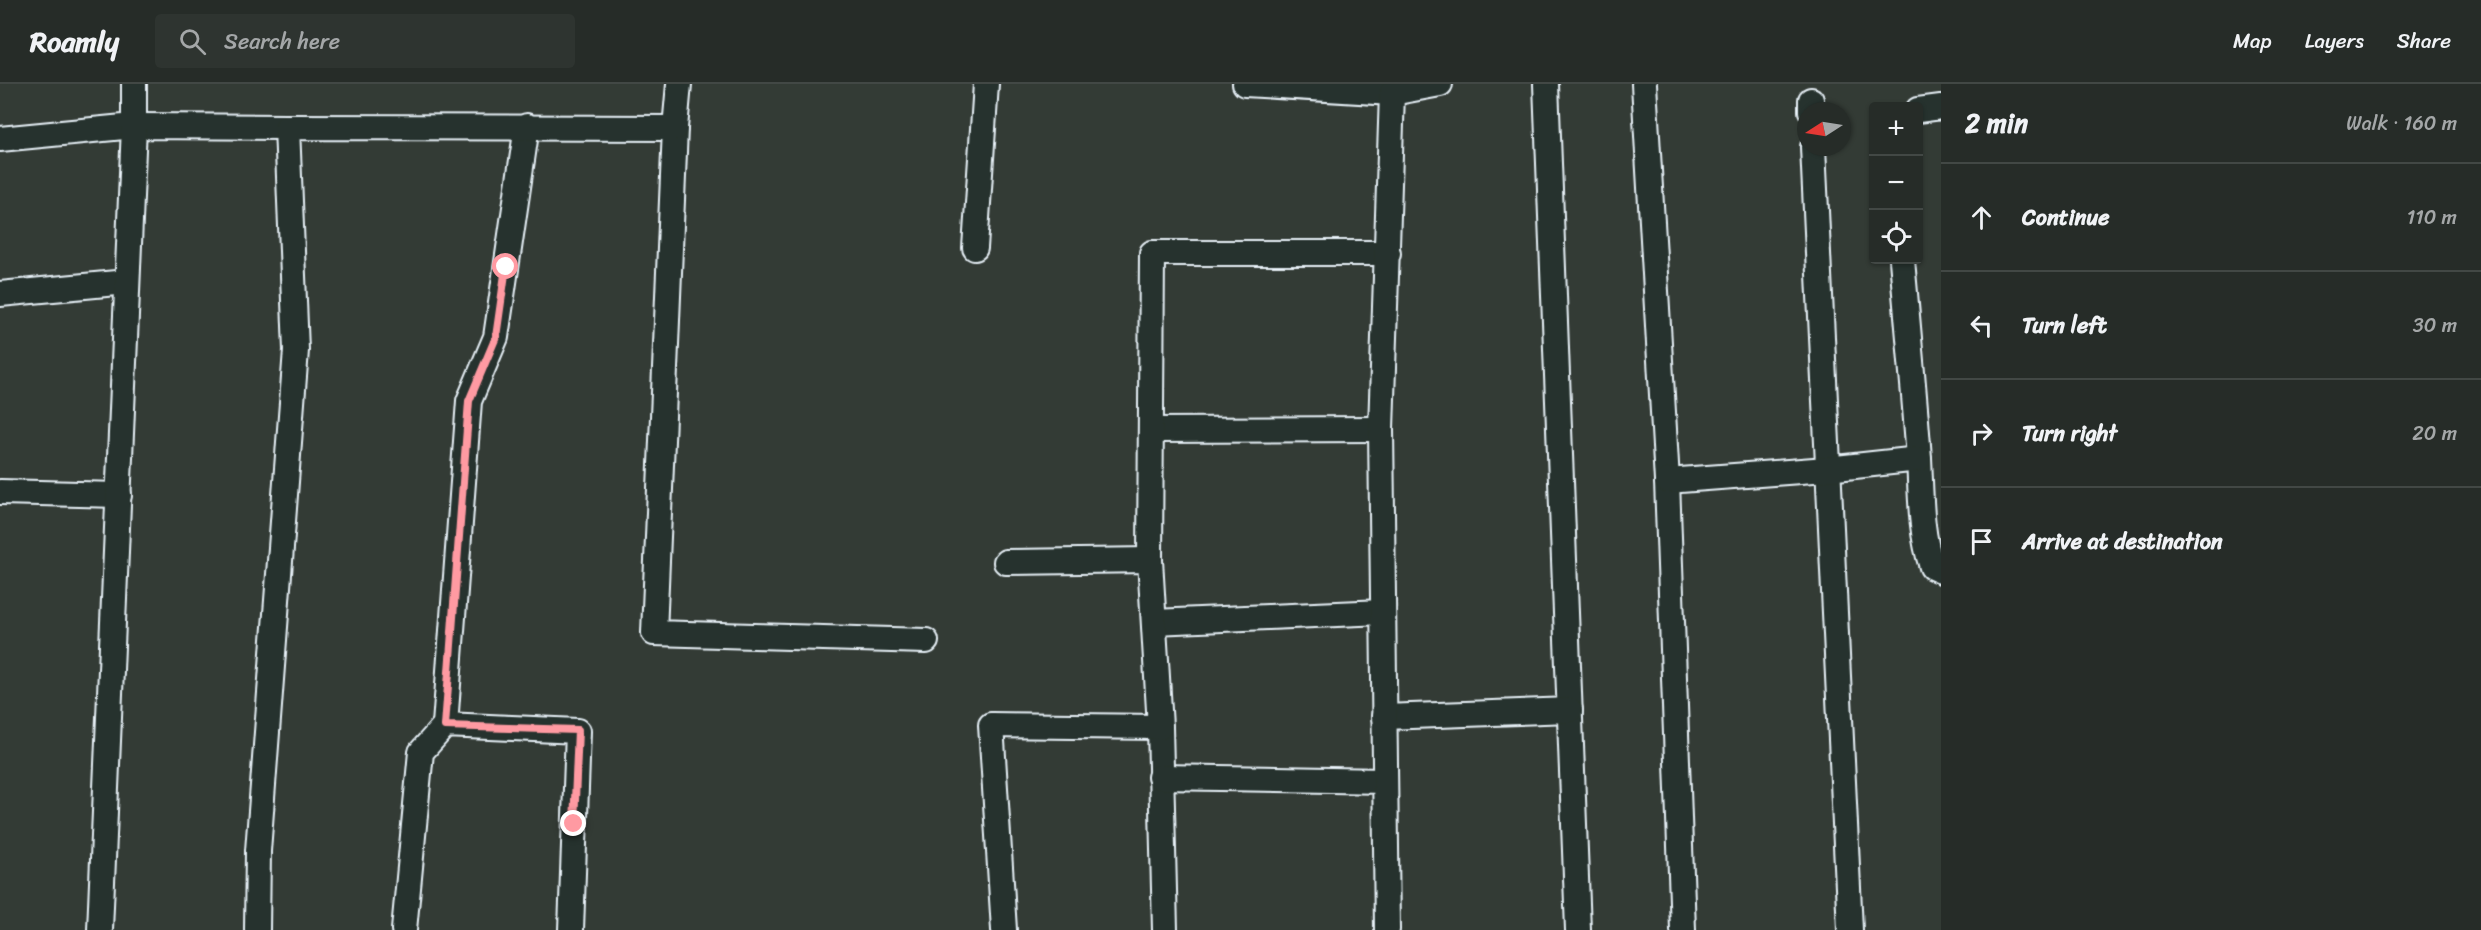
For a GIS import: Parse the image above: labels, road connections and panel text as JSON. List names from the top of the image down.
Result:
{
  "north": "left",
  "page": {
    "header": "Roamly",
    "search": "Search here",
    "nav": ["Map", "Layers", "Share"],
    "heading": ["2 min", "Walk · 160 m"],
    "map_buttons": ["+", "−"],
    "list": [
      ["Continue", "110 m"],
      ["Turn left", "30 m"],
      ["Turn right", "20 m"],
      "Arrive at destination"
    ]
  }
}
